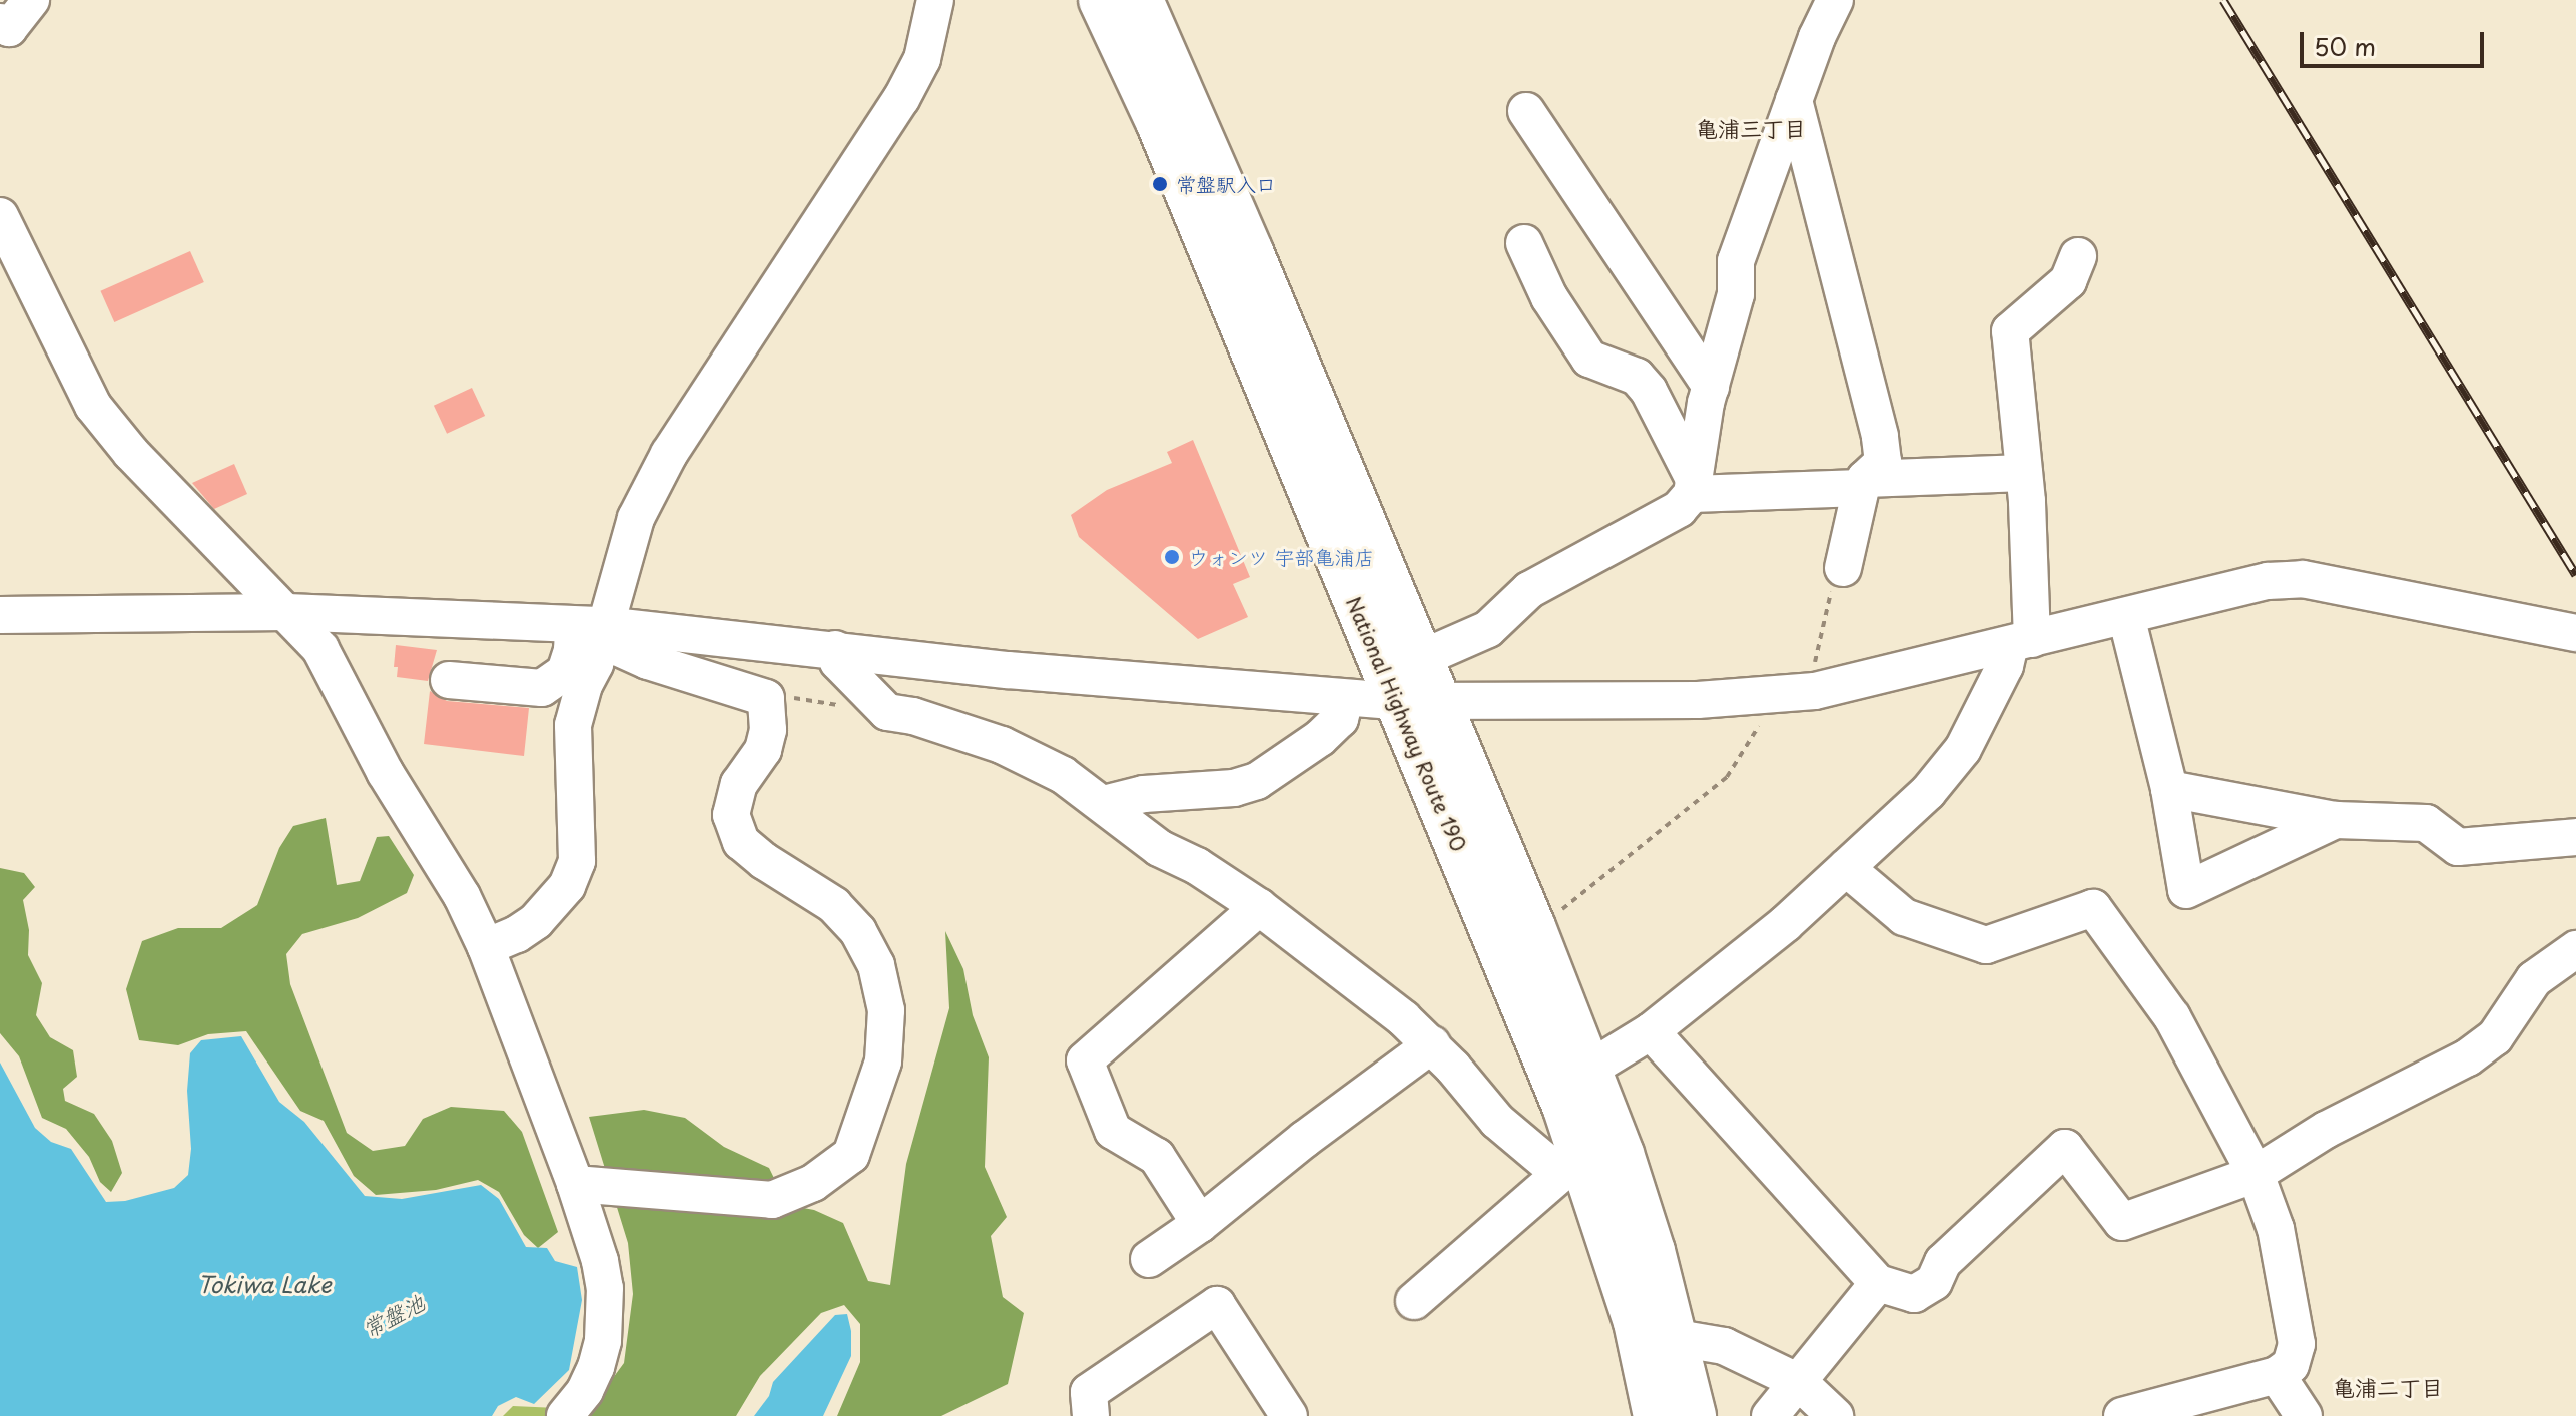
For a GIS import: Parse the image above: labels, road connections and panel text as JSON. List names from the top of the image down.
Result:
{
  "streets": {
    "highway": ["National Highway Route 190"]
  },
  "districts": ["亀浦三丁目", "亀浦二丁目"],
  "water": ["Tokiwa Lake", "常盤池"],
  "places": ["常盤駅入口", "ウォンツ 宇部亀浦店"],
  "scale_bar": "50 m"
}
